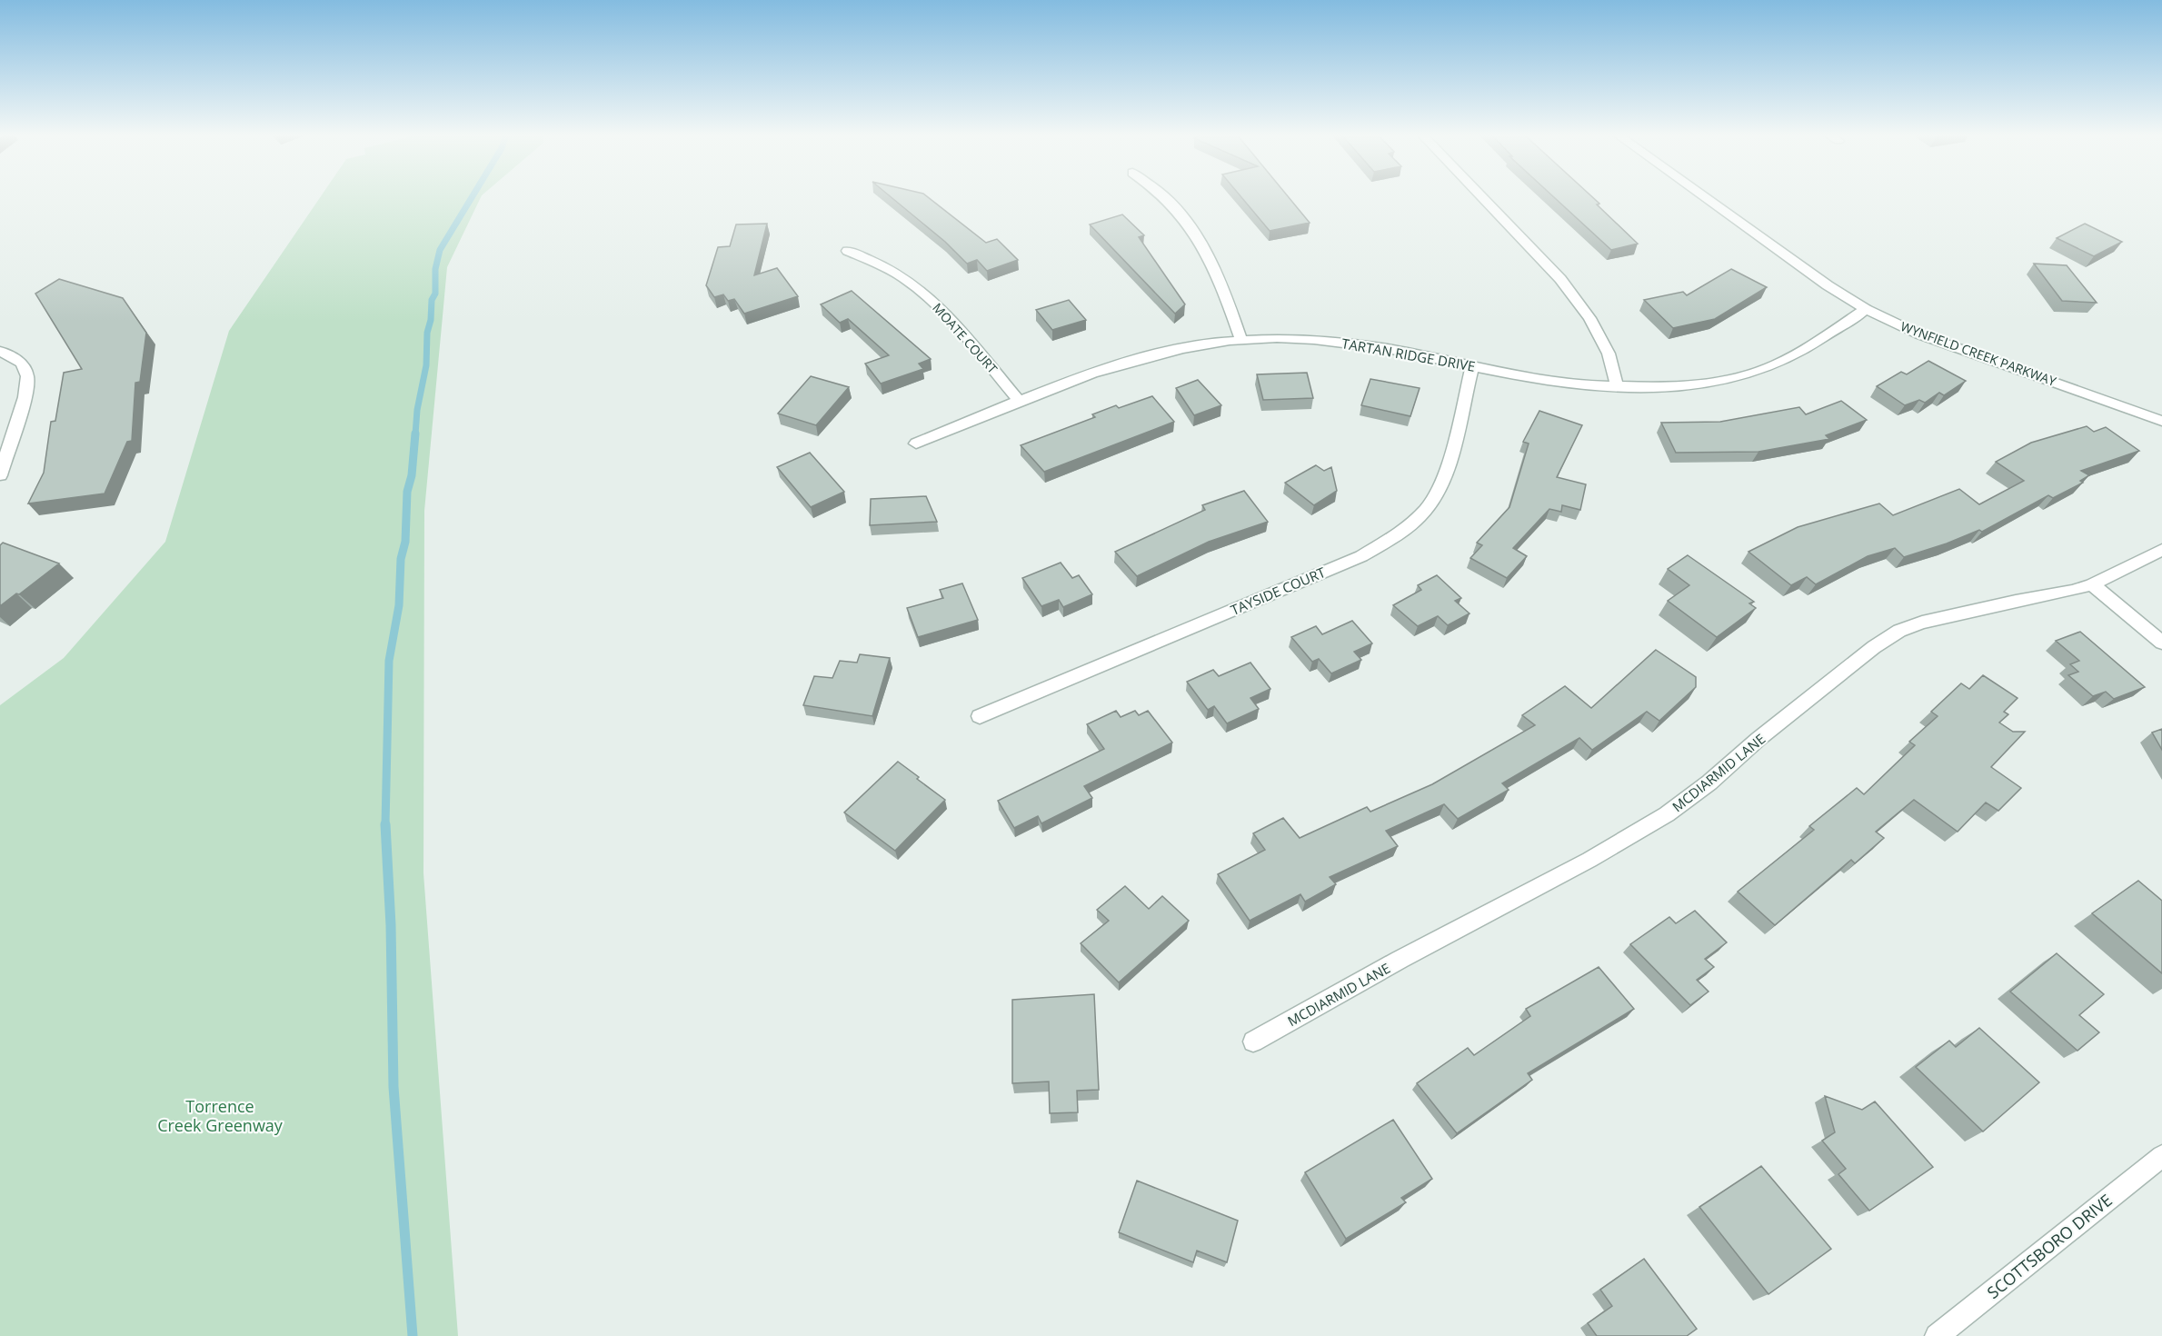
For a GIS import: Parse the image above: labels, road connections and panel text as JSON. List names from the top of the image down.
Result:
{
  "streets": {
    "street": [
      "MOATE COURT",
      "WYNFIELD CREEK PARKWAY",
      "TARTAN RIDGE DRIVE",
      "TAYSIDE COURT",
      "MCDIARMID LANE",
      "SCOTTSBORO DRIVE"
    ]
  },
  "crossings": [
    ["MOATE COURT", "TARTAN RIDGE DRIVE"],
    ["WYNFIELD CREEK PARKWAY", "TARTAN RIDGE DRIVE"],
    ["TARTAN RIDGE DRIVE", "TAYSIDE COURT"]
  ],
  "parks": ["Torrence Creek Greenway"]
}
